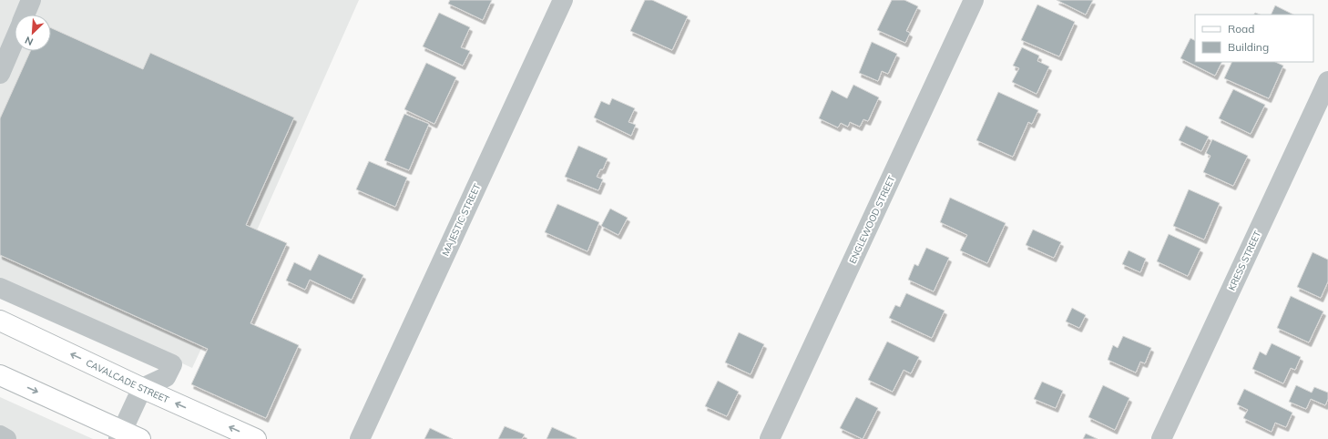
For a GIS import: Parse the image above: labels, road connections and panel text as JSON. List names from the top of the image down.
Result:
{
  "streets": {
    "main road": ["CAVALCADE STREET"],
    "street": ["MAJESTIC STREET", "ENGLEWOOD STREET", "KRESS STREET"]
  },
  "legend": ["Road", "Building"],
  "north": "bottom left"
}
